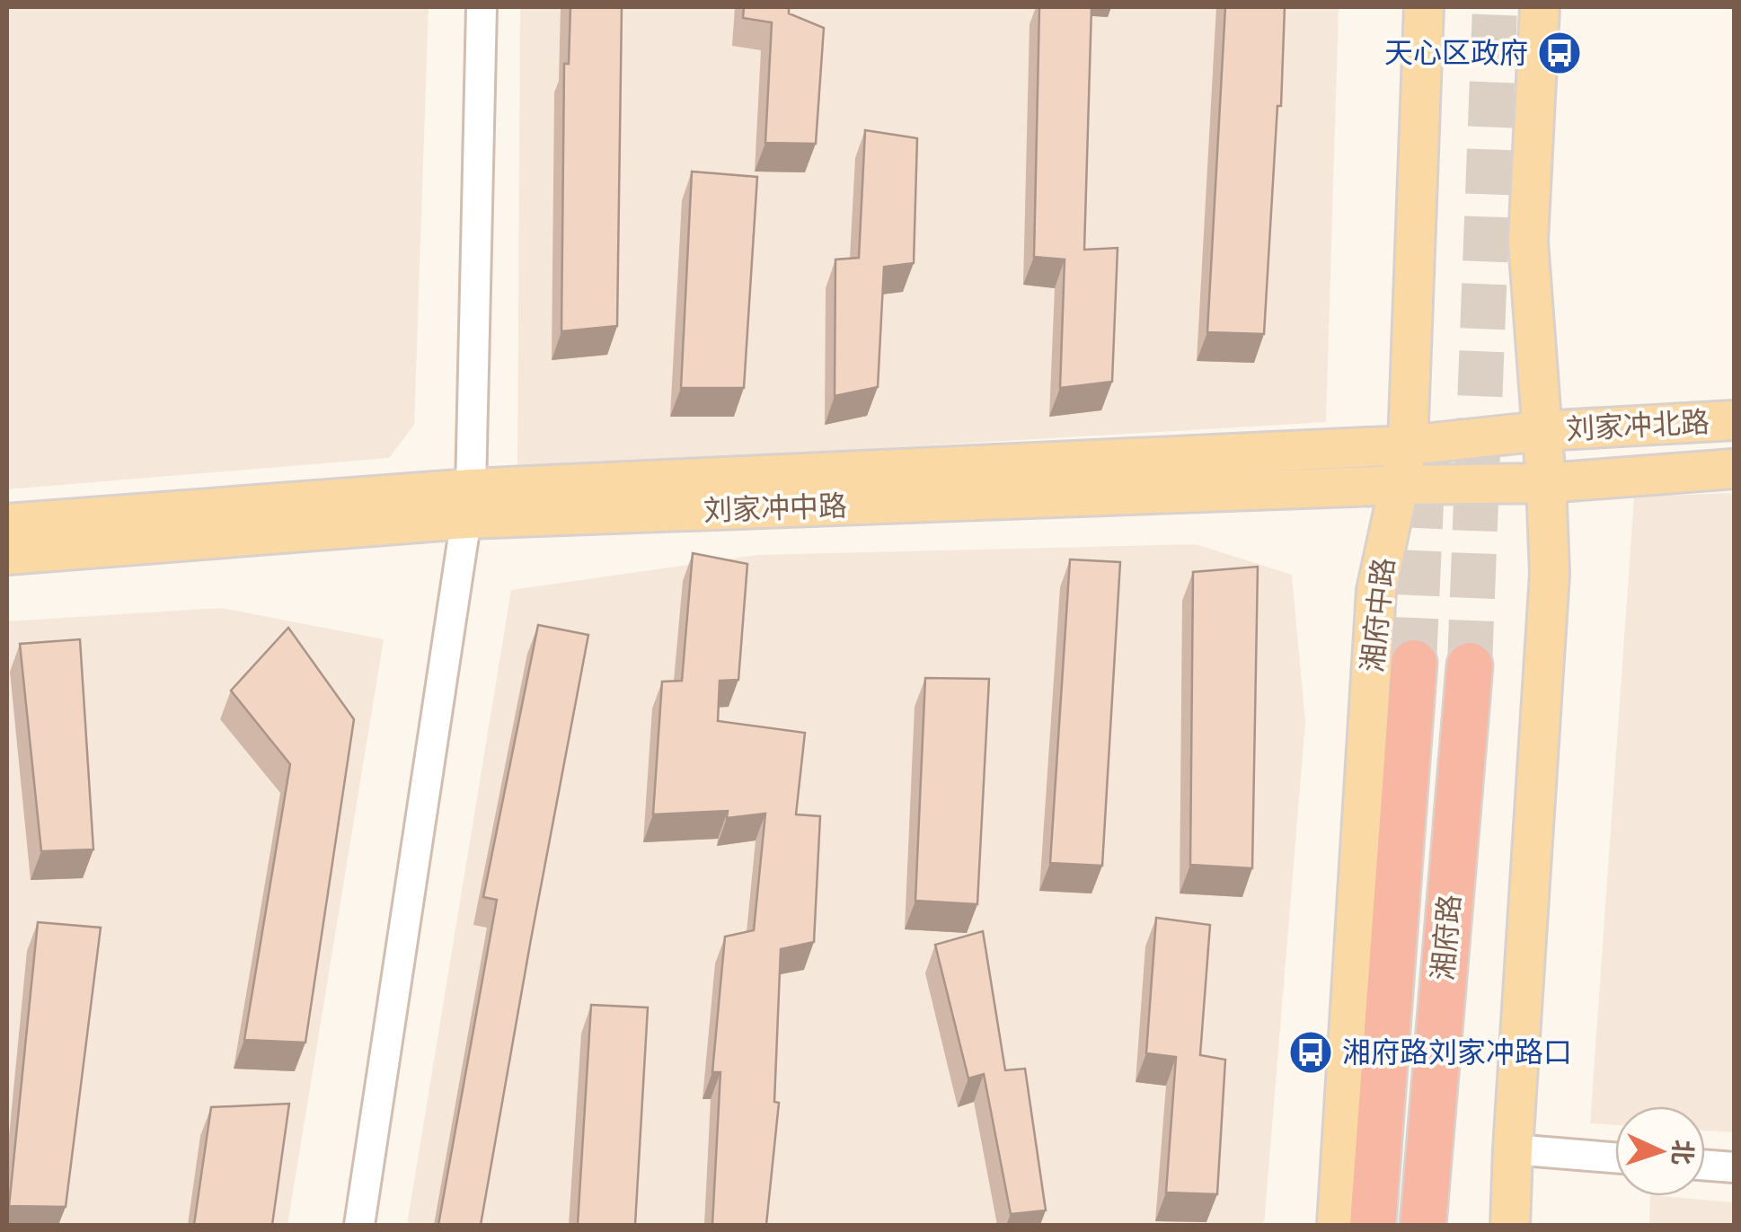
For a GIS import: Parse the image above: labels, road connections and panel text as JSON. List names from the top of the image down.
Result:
{
  "streets": {
    "highway": ["湘府路"],
    "main road": ["刘家冲北路", "刘家冲中路", "湘府中路"]
  },
  "crossings": [
    ["刘家冲北路", "刘家冲中路"],
    ["刘家冲中路", "湘府中路"],
    ["湘府中路", "湘府路"]
  ],
  "places": {
    "bus stop": ["天心区政府", "湘府路刘家冲路口"]
  },
  "north": "right"
}
